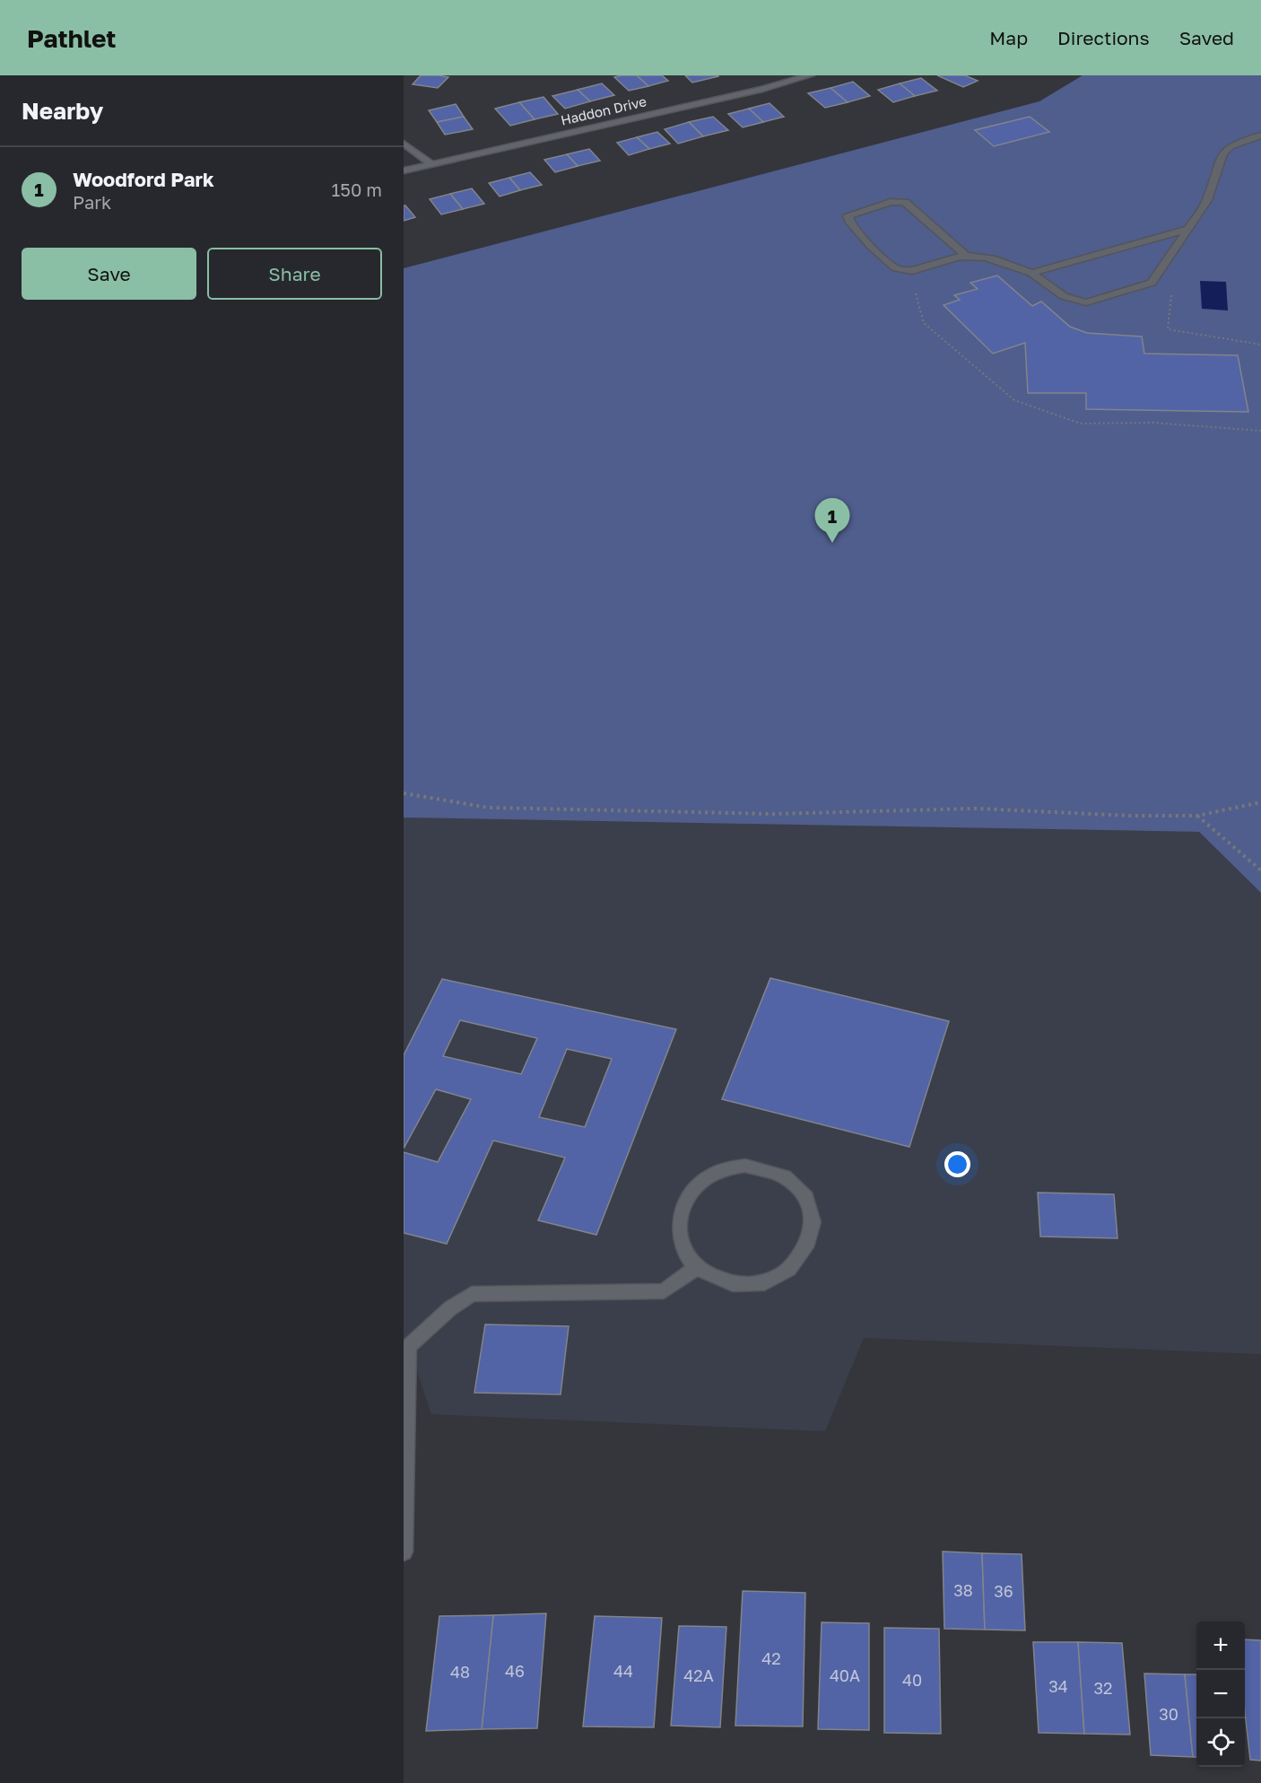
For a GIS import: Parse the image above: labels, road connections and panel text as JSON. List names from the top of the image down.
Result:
{
  "streets": {
    "street": ["Haddon Drive"]
  },
  "house_numbers": [
    "38",
    "36",
    "42",
    "46",
    "44",
    "48",
    "42A",
    "40A",
    "40",
    "34",
    "32",
    "30"
  ],
  "page": {
    "header": "Pathlet",
    "nav": ["Map", "Directions", "Saved"],
    "heading": "Nearby",
    "list": [
      {
        "mark": "1",
        "name": "Woodford Park",
        "note": "Park",
        "value": "150 m"
      }
    ],
    "buttons": ["Save", "Share"],
    "pins": "1",
    "map_buttons": ["+", "−"]
  }
}
